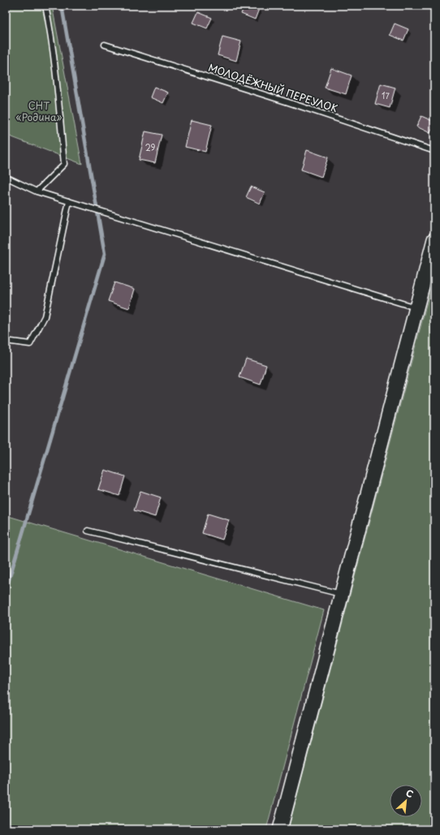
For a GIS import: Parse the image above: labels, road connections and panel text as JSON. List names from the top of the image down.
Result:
{
  "streets": {
    "lane": ["МОЛОДЁЖНЫЙ ПЕРЕУЛОК"]
  },
  "parks": ["СНТ «Родина»"],
  "house_numbers": ["17", "29"],
  "north": "top right"
}
